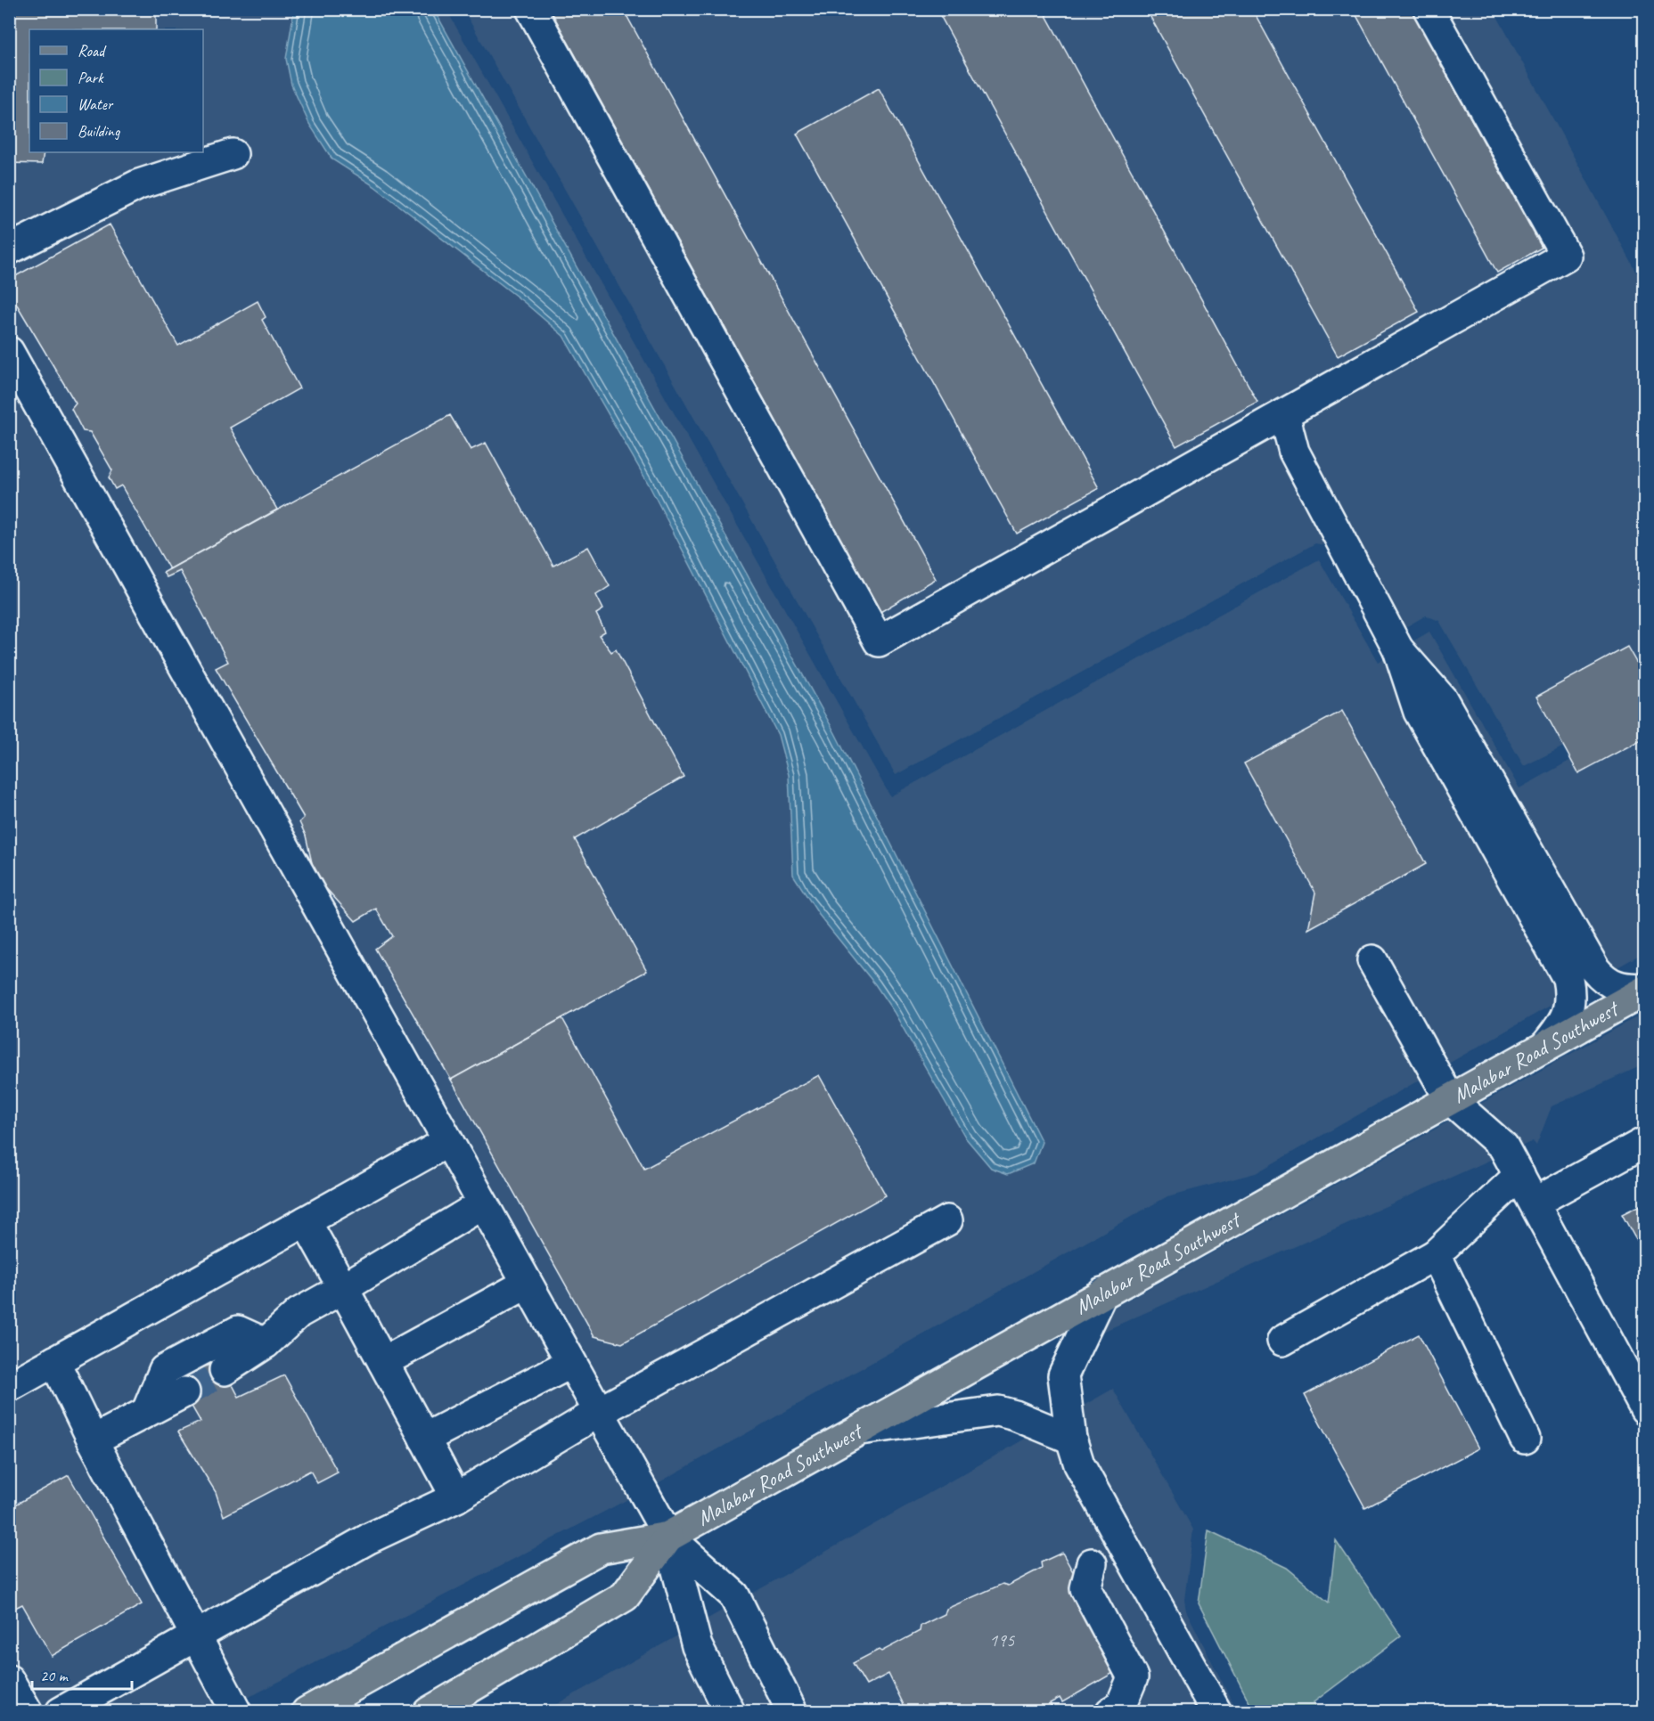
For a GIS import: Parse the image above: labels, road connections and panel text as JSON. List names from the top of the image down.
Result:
{
  "streets": {
    "main road": ["Malabar Road Southwest"]
  },
  "house_numbers": ["195"],
  "legend": [
    "Road",
    "Park",
    "Water",
    "Building"
  ],
  "scale_bar": "20 m"
}
